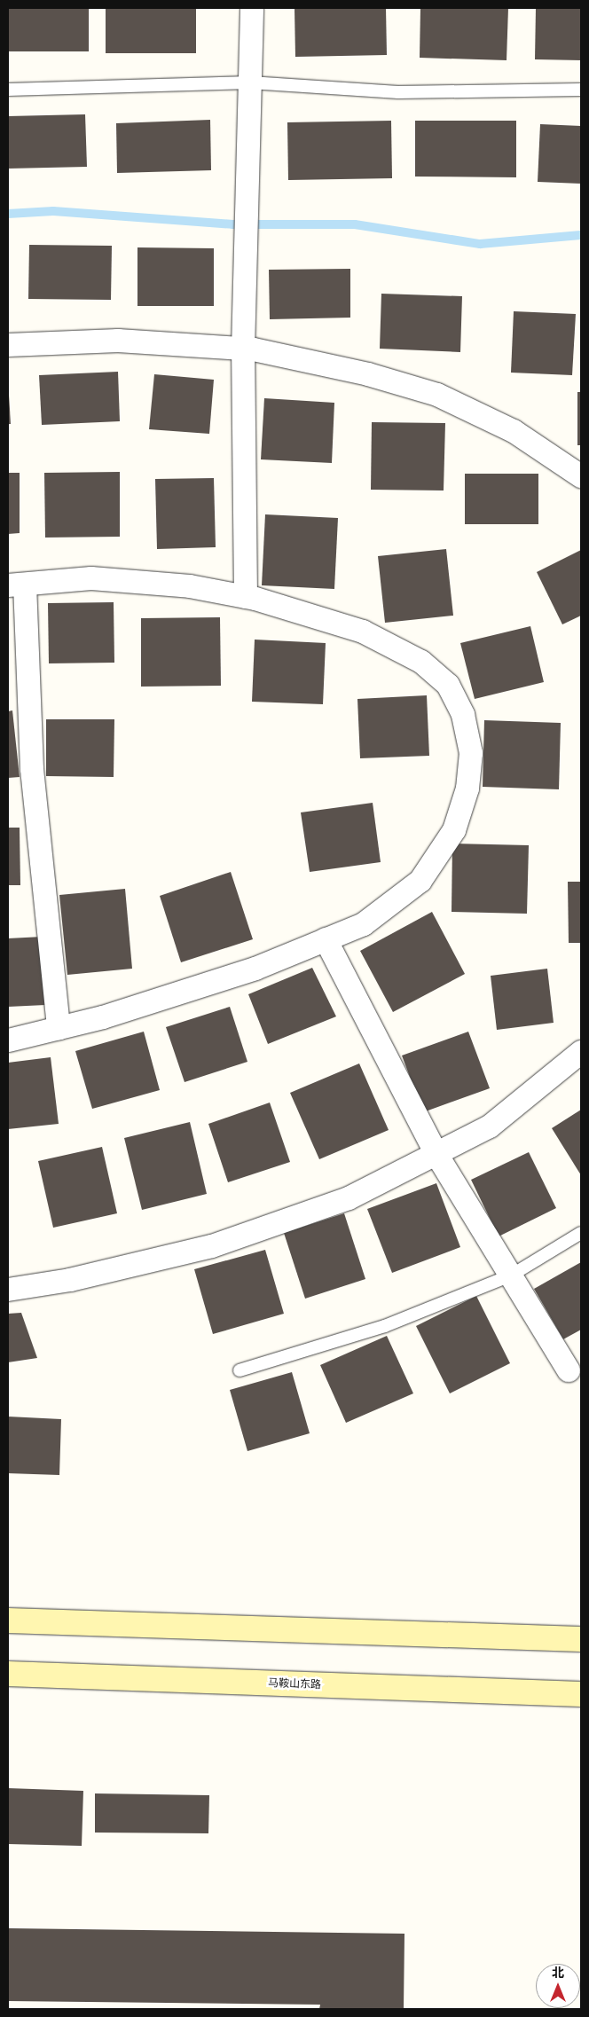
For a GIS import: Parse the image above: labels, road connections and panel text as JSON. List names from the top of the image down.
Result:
{
  "streets": {
    "main road": ["马鞍山东路"]
  },
  "north": "top"
}
